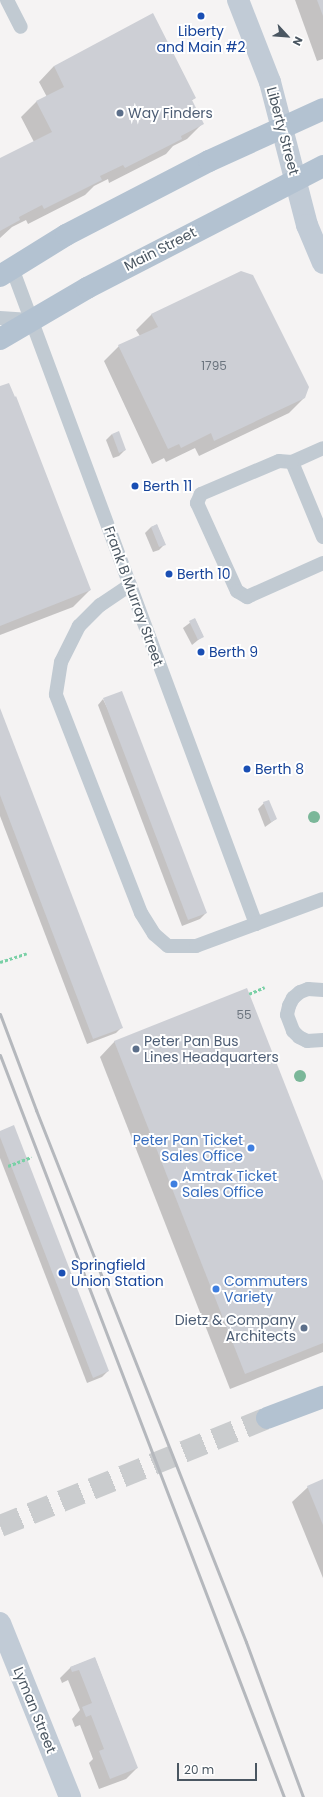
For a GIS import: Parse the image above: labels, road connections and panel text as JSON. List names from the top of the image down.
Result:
{
  "streets": {
    "main road": ["Liberty Street", "Main Street", "Lyman Street"],
    "lane": ["Frank B Murray Street"]
  },
  "crossings": [
    ["Liberty Street", "Main Street"],
    ["Main Street", "Frank B Murray Street"]
  ],
  "places": [
    "Liberty and Main #2",
    "Way Finders",
    "Berth 11",
    "Berth 10",
    "Berth 9",
    "Berth 8",
    "Peter Pan Bus Lines Headquarters",
    "Peter Pan Ticket Sales Office",
    "Amtrak Ticket Sales Office",
    "Springfield Union Station",
    "Commuters Variety",
    "Dietz & Company Architects"
  ],
  "house_numbers": ["1795", "55"],
  "scale_bar": "20 m",
  "north": "bottom right"
}
